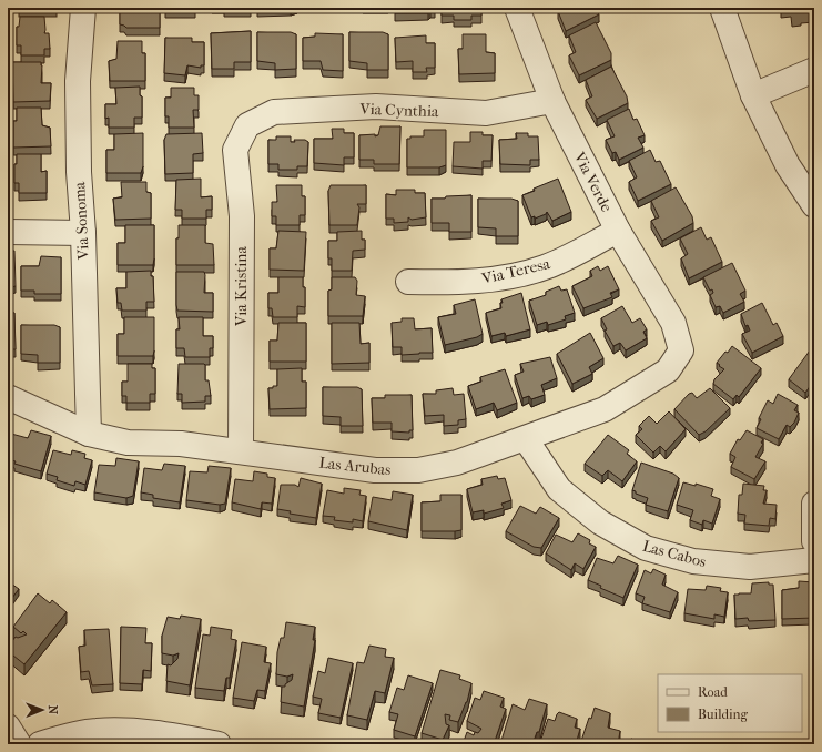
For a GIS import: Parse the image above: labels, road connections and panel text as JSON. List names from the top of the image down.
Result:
{
  "streets": {
    "street": [
      "Via Cynthia",
      "Via Verde",
      "Via Sonoma",
      "Via Teresa",
      "Via Kristina",
      "Las Arubas",
      "Las Cabos"
    ]
  },
  "crossings": [
    ["Via Cynthia", "Via Verde"],
    ["Via Cynthia", "Via Kristina"],
    ["Via Verde", "Via Teresa"],
    ["Via Verde", "Las Arubas"],
    ["Via Sonoma", "Las Arubas"],
    ["Via Kristina", "Las Arubas"],
    ["Las Arubas", "Las Cabos"]
  ],
  "legend": ["Road", "Building"],
  "north": "right"
}
